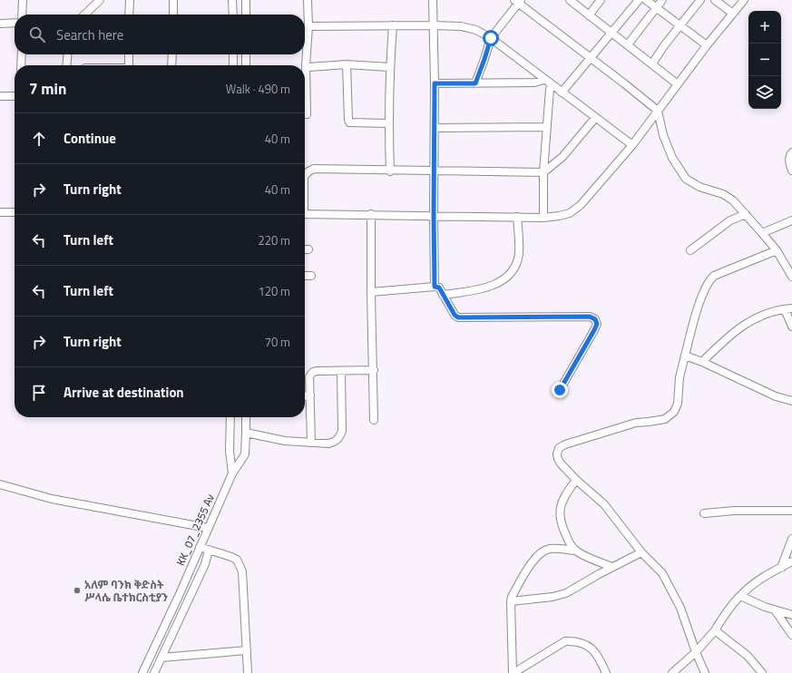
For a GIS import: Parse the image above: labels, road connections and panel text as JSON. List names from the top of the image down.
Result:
{
  "streets": {
    "street": ["KK_07_2355 Av"]
  },
  "places": ["አለም ባንክ ቅድስት ሥላሴ ቤተክርስቲያን"],
  "page": {
    "map_buttons": ["+", "−"],
    "search": "Search here",
    "heading": ["7 min", "Walk · 490 m"],
    "list": [
      ["Continue", "40 m"],
      ["Turn right", "40 m"],
      ["Turn left", "220 m"],
      ["Turn left", "120 m"],
      ["Turn right", "70 m"],
      "Arrive at destination"
    ]
  }
}
